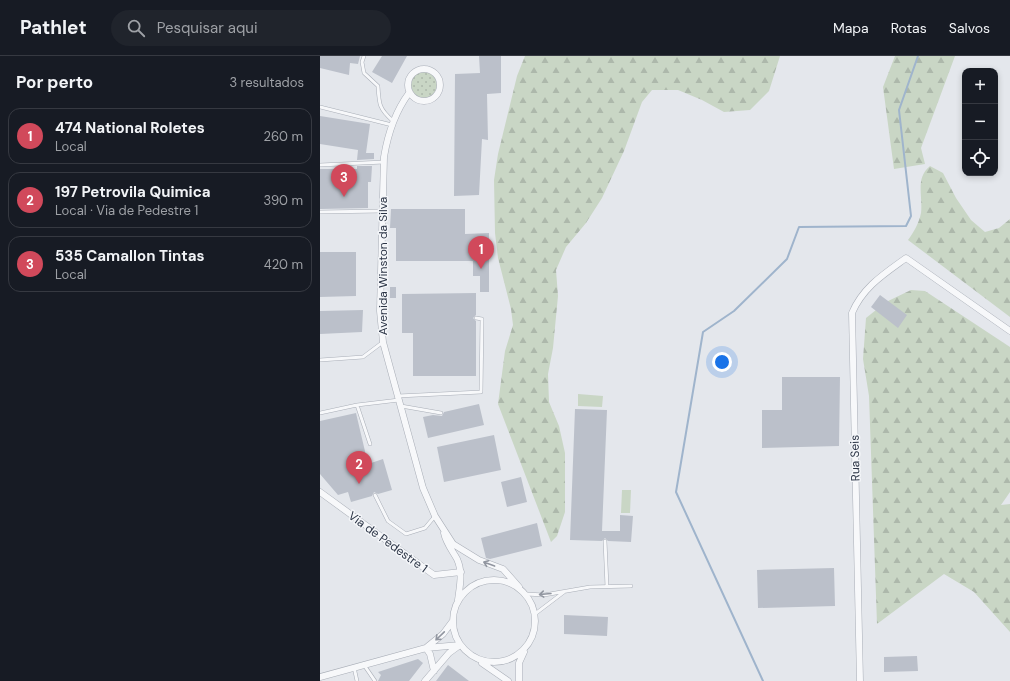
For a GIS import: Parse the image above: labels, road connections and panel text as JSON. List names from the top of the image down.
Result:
{
  "streets": {
    "street": ["Avenida Winston da Silva", "Rua Seis", "Via de Pedestre 1"]
  },
  "page": {
    "header": "Pathlet",
    "search": "Pesquisar aqui",
    "nav": ["Mapa", "Rotas", "Salvos"],
    "heading": ["Por perto", "3 resultados"],
    "map_buttons": ["+", "−"],
    "list": [
      {
        "mark": "1",
        "name": "474 National Roletes",
        "note": "Local",
        "value": "260 m"
      },
      {
        "mark": "2",
        "name": "197 Petrovila Quimica",
        "note": "Local · Via de Pedestre 1",
        "value": "390 m"
      },
      {
        "mark": "3",
        "name": "535 Camallon Tintas",
        "note": "Local",
        "value": "420 m"
      }
    ],
    "pins": ["3", "1", "2"]
  }
}
